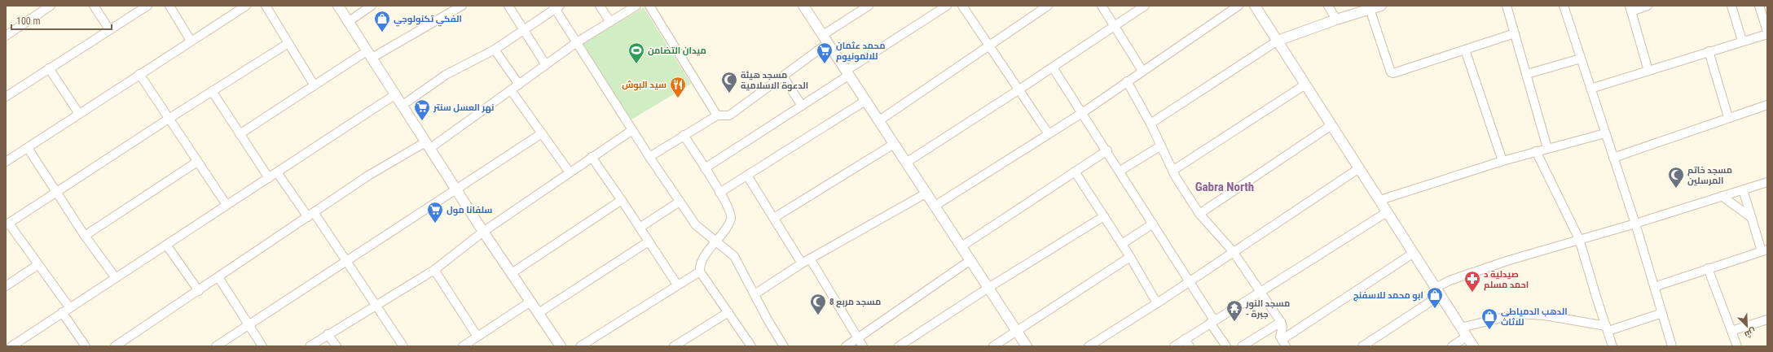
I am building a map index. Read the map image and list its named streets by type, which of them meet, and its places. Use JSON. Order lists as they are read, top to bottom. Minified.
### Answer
{"districts":["Gabra North"],"places":{"shop":["الفكي تكنولوجي","ابو محمد للاسفنج","الدهب الدمياطي للاثاث"],"sports":["ميدان التضامن"],"supermarket":["محمد عثمان للالمونيوم","نهر العسل سنتر","سلفانا مول"],"mosque":["مسجد هيئة الدعوة الاسلامية","مسجد خاتم المرسلين","مسجد مربع 8"],"restaurant":["سيد البوش"],"pharmacy":["صيدلية د احمد مسلم"],"temple":["مسجد النور - جبرة"]},"scale_bar":"100 m","north":"bottom right"}
